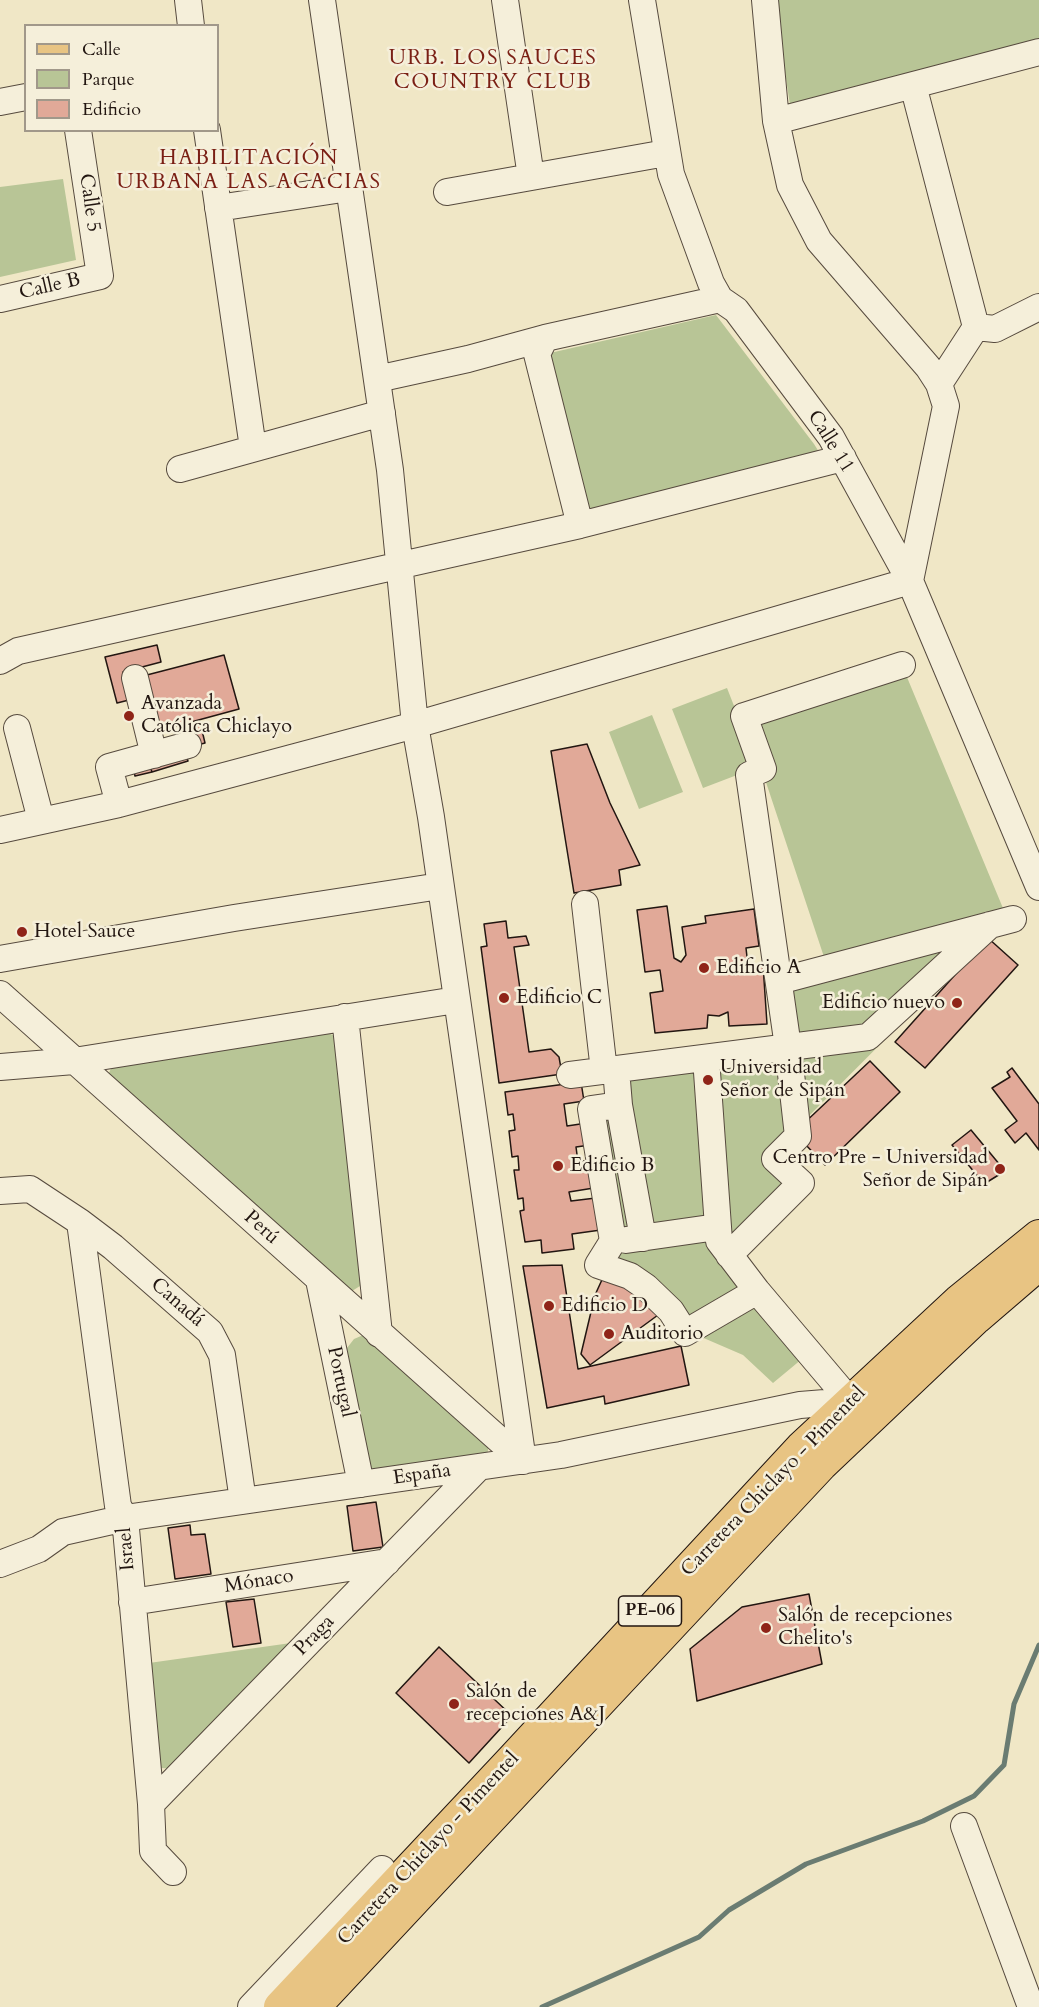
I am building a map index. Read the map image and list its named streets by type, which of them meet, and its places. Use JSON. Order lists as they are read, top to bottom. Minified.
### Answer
{"streets":{"main road":["Carretera Chiclayo - Pimentel","PE-06"],"street":["Calle 5","Calle B","Calle 11","Perú","Canadá","Portugal","España","Israel","Mónaco","Praga"]},"crossings":[["Calle 5","Calle B"],["Perú","Portugal"],["Perú","España"],["Canadá","España"],["Canadá","Israel"],["Portugal","España"],["España","Carretera Chiclayo - Pimentel"],["España","Israel"],["España","Praga"],["Israel","Mónaco"],["Israel","Praga"],["Mónaco","Praga"]],"districts":["URB. LOS SAUCES COUNTRY CLUB","HABILITACIÓN URBANA LAS ACACIAS"],"places":["Avanzada Católica Chiclayo","Hotel Sauce","Edificio A","Edificio C","Edificio nuevo","Universidad Señor de Sipán","Edificio B","Centro Pre - Universidad Señor de Sipán","Edificio D","Auditorio","Salón de recepciones Chelito's","Salón de recepciones A&J"],"legend":["Calle","Parque","Edificio"]}
